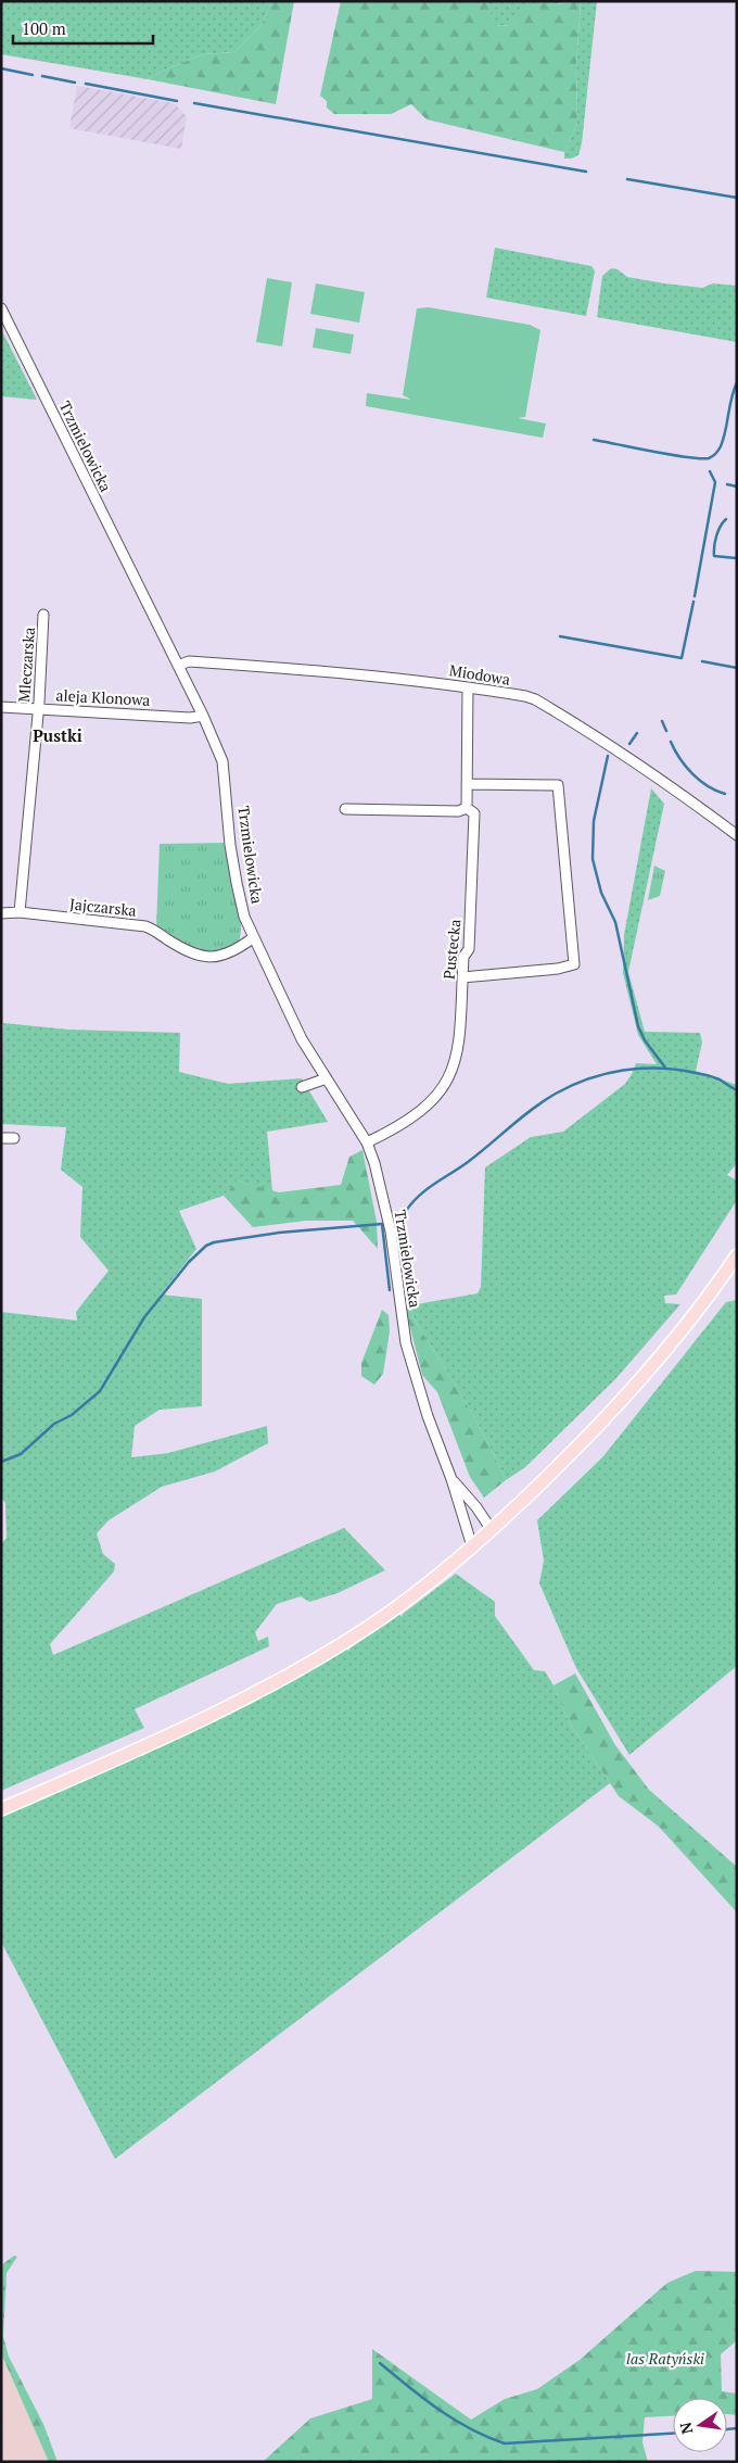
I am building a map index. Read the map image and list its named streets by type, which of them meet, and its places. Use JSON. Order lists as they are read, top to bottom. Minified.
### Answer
{"streets":{"street":["Trzmielowicka","Mleczarska","Miodowa","aleja Klonowa","Jajczarska","Pustecka"]},"crossings":[["Trzmielowicka","Miodowa"],["Trzmielowicka","aleja Klonowa"],["Trzmielowicka","Jajczarska"],["Trzmielowicka","Pustecka"],["Mleczarska","aleja Klonowa"],["Mleczarska","Jajczarska"],["Miodowa","Pustecka"]],"districts":["Pustki"],"parks":["las Ratyński"],"scale_bar":"100 m","north":"left"}
